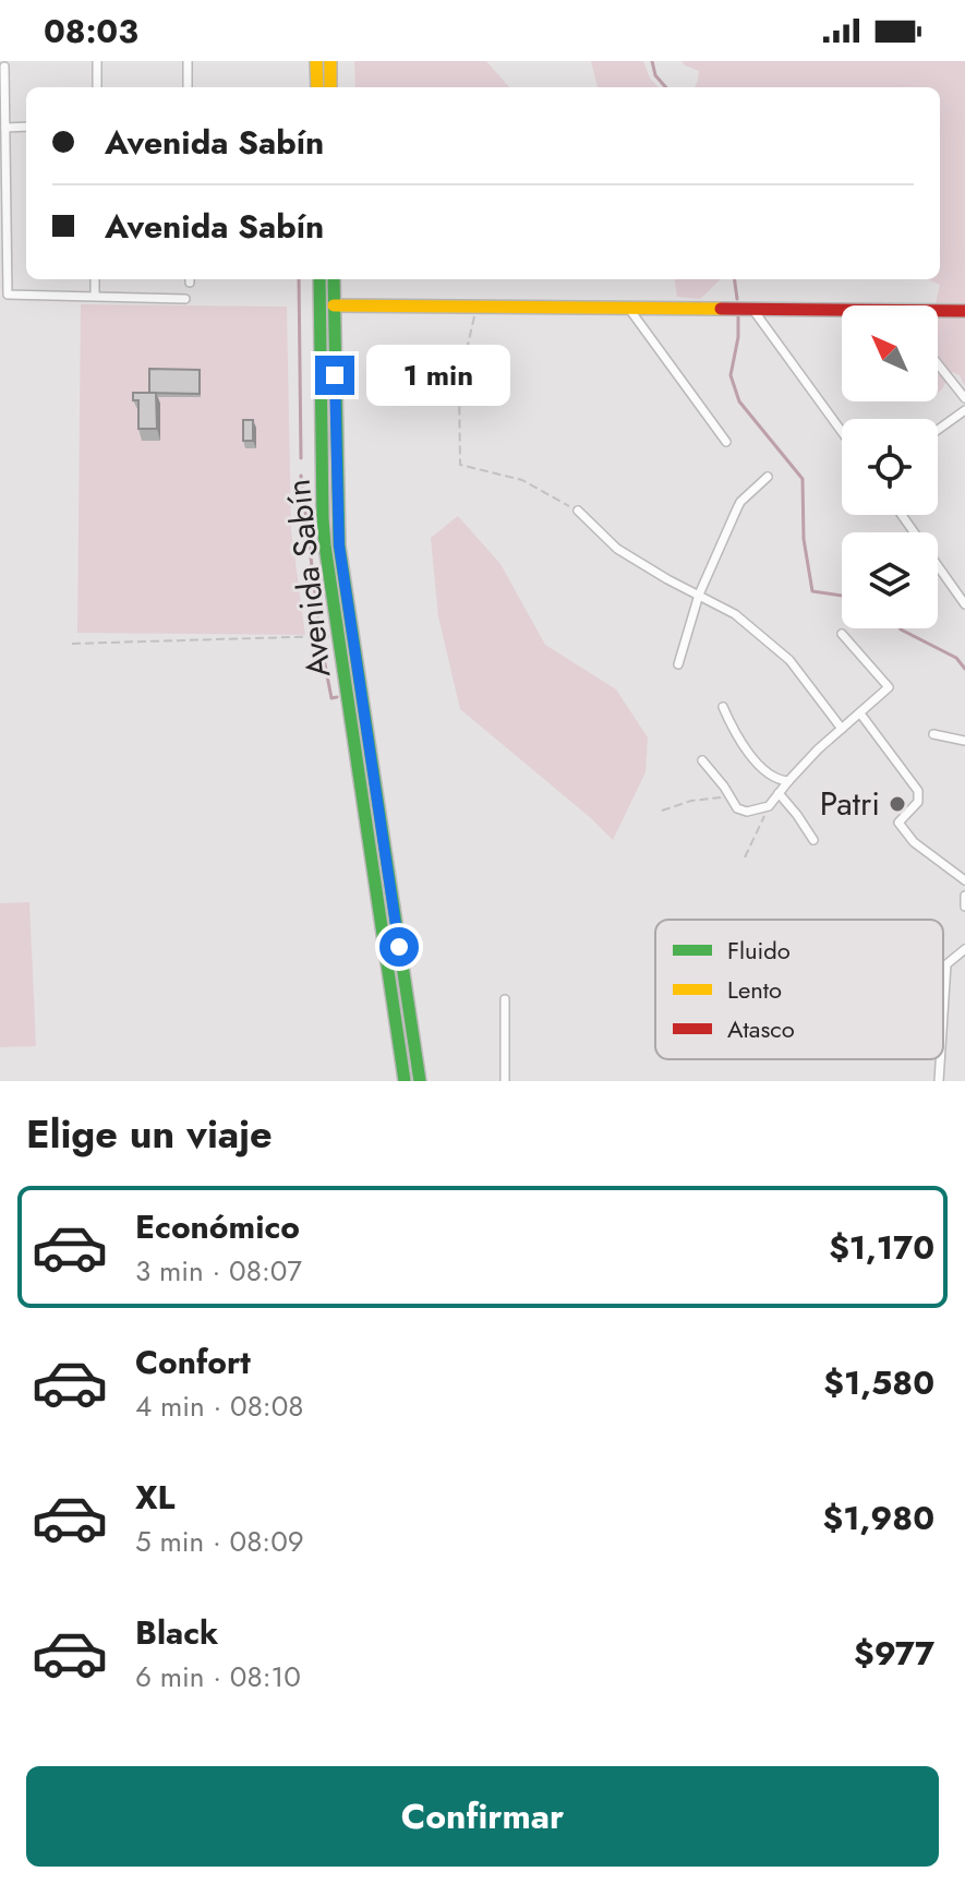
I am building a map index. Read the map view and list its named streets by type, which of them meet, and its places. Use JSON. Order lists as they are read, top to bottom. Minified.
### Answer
{"streets":{"main road":["Avenida Sabín"]},"places":["Patri"],"legend":["Fluido","Lento","Atasco"],"north":"top left","page":{"status":"08:03","banner":["Avenida Sabín","Avenida Sabín"],"bubble":"1 min","heading":"Elige un viaje","list":[{"name":"Económico","note":"3 min · 08:07","value":"$1,170"},{"name":"Confort","note":"4 min · 08:08","value":"$1,580"},{"name":"XL","note":"5 min · 08:09","value":"$1,980"},{"name":"Black","note":"6 min · 08:10","value":"$977"}],"buttons":"Confirmar"}}
